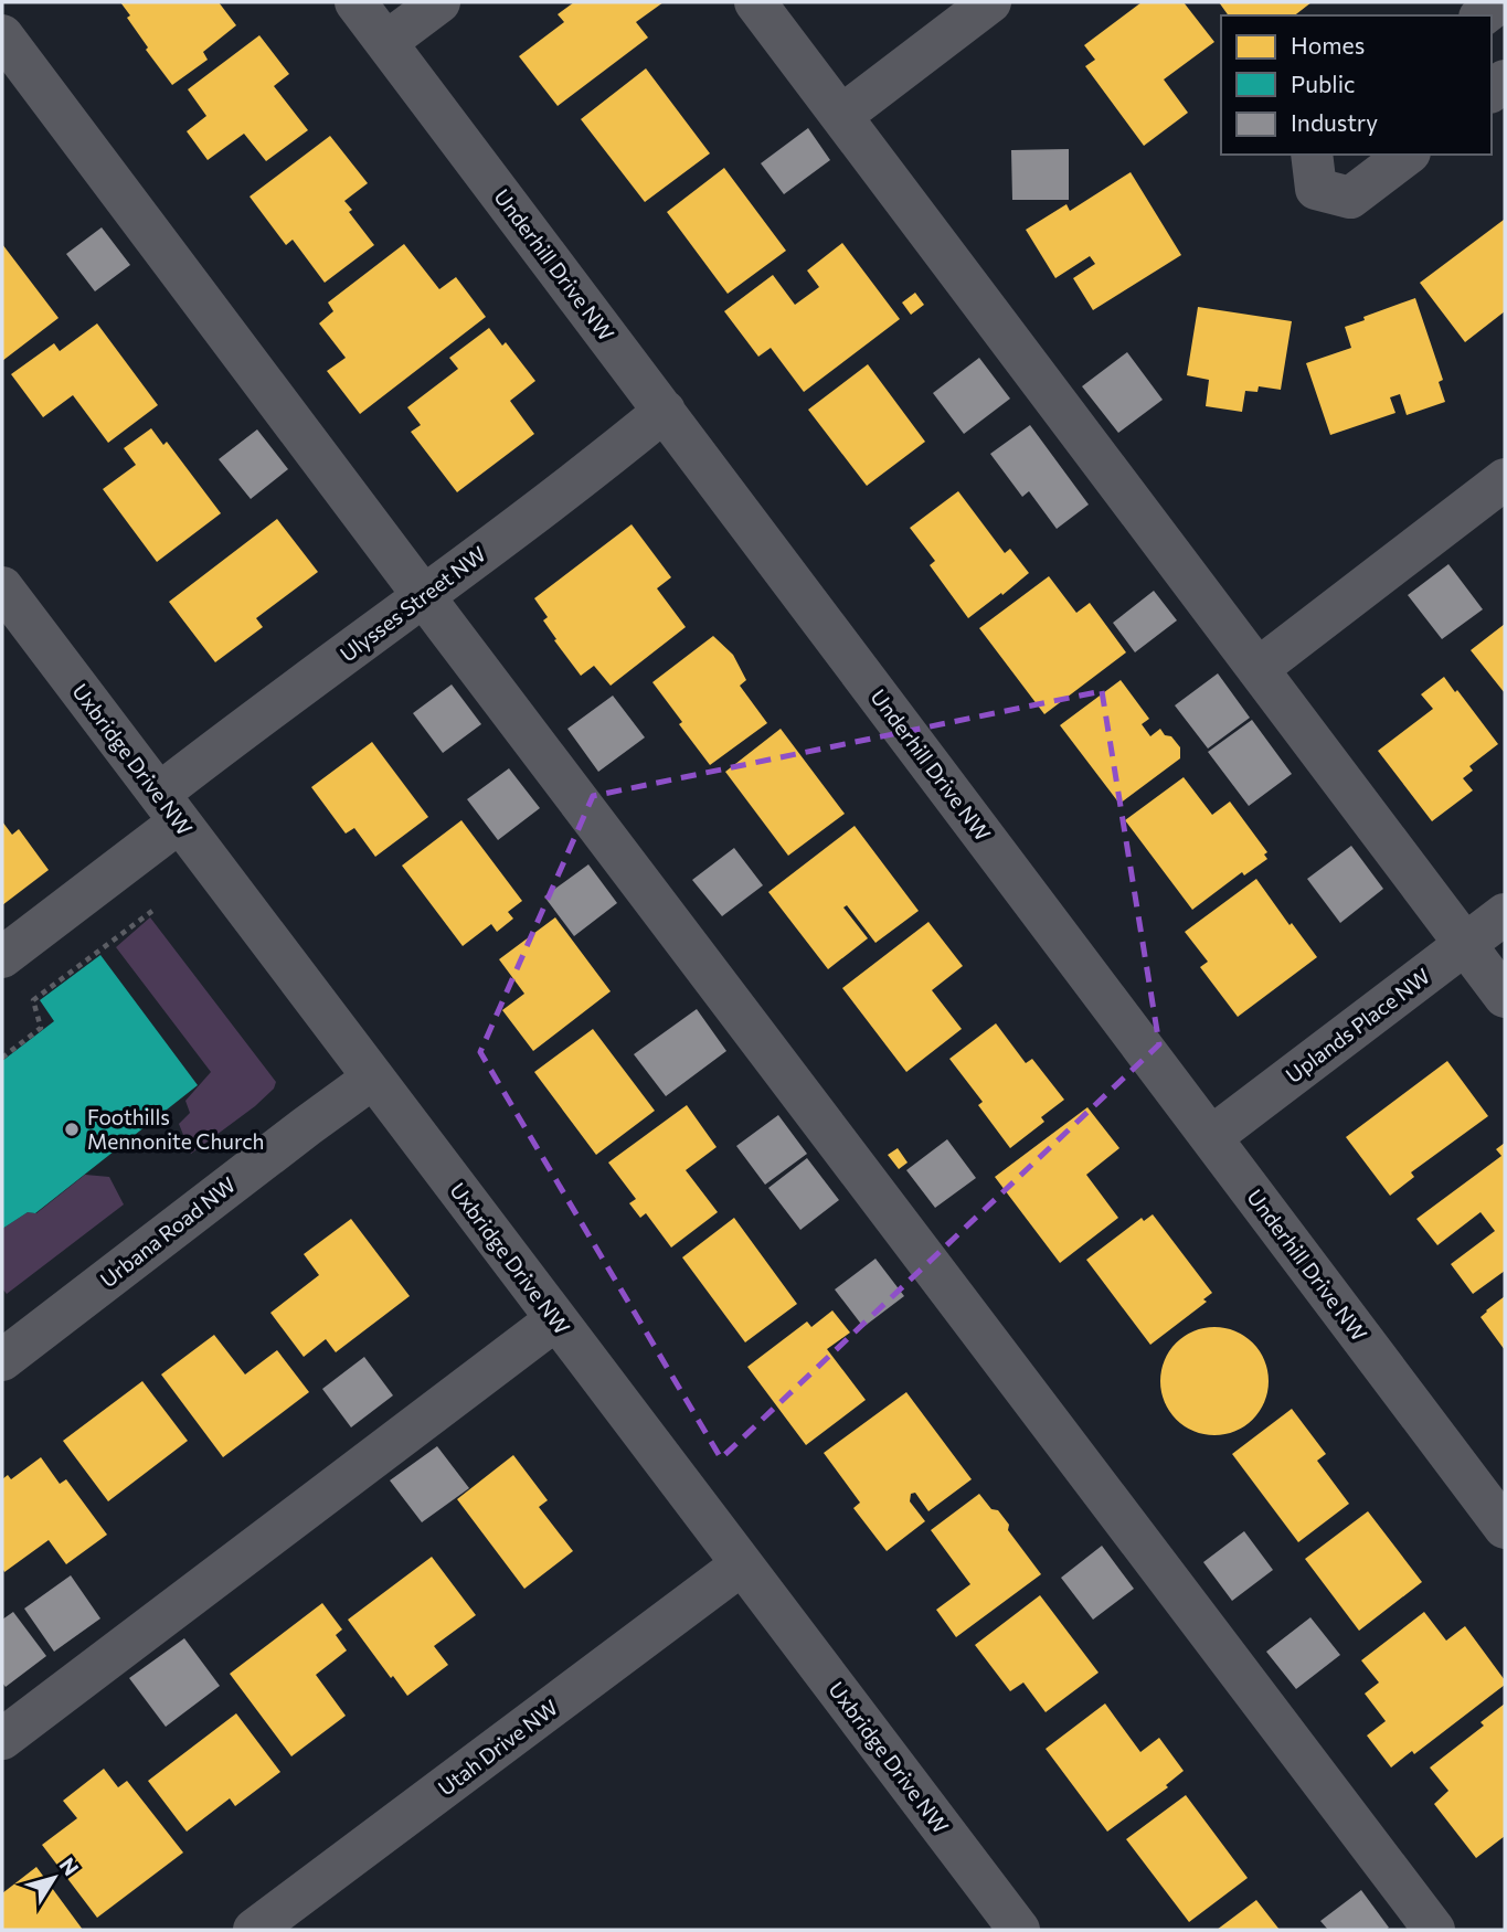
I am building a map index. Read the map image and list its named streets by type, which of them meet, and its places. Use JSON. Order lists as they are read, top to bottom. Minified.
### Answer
{"streets":{"street":["Underhill Drive NW","Ulysses Street NW","Uxbridge Drive NW","Uplands Place NW","Urbana Road NW","Utah Drive NW"]},"crossings":[["Underhill Drive NW","Ulysses Street NW"],["Underhill Drive NW","Uplands Place NW"],["Ulysses Street NW","Uxbridge Drive NW"],["Uxbridge Drive NW","Urbana Road NW"],["Uxbridge Drive NW","Utah Drive NW"]],"places":["Foothills Mennonite Church"],"legend":["Homes","Public","Industry"],"north":"top right"}
